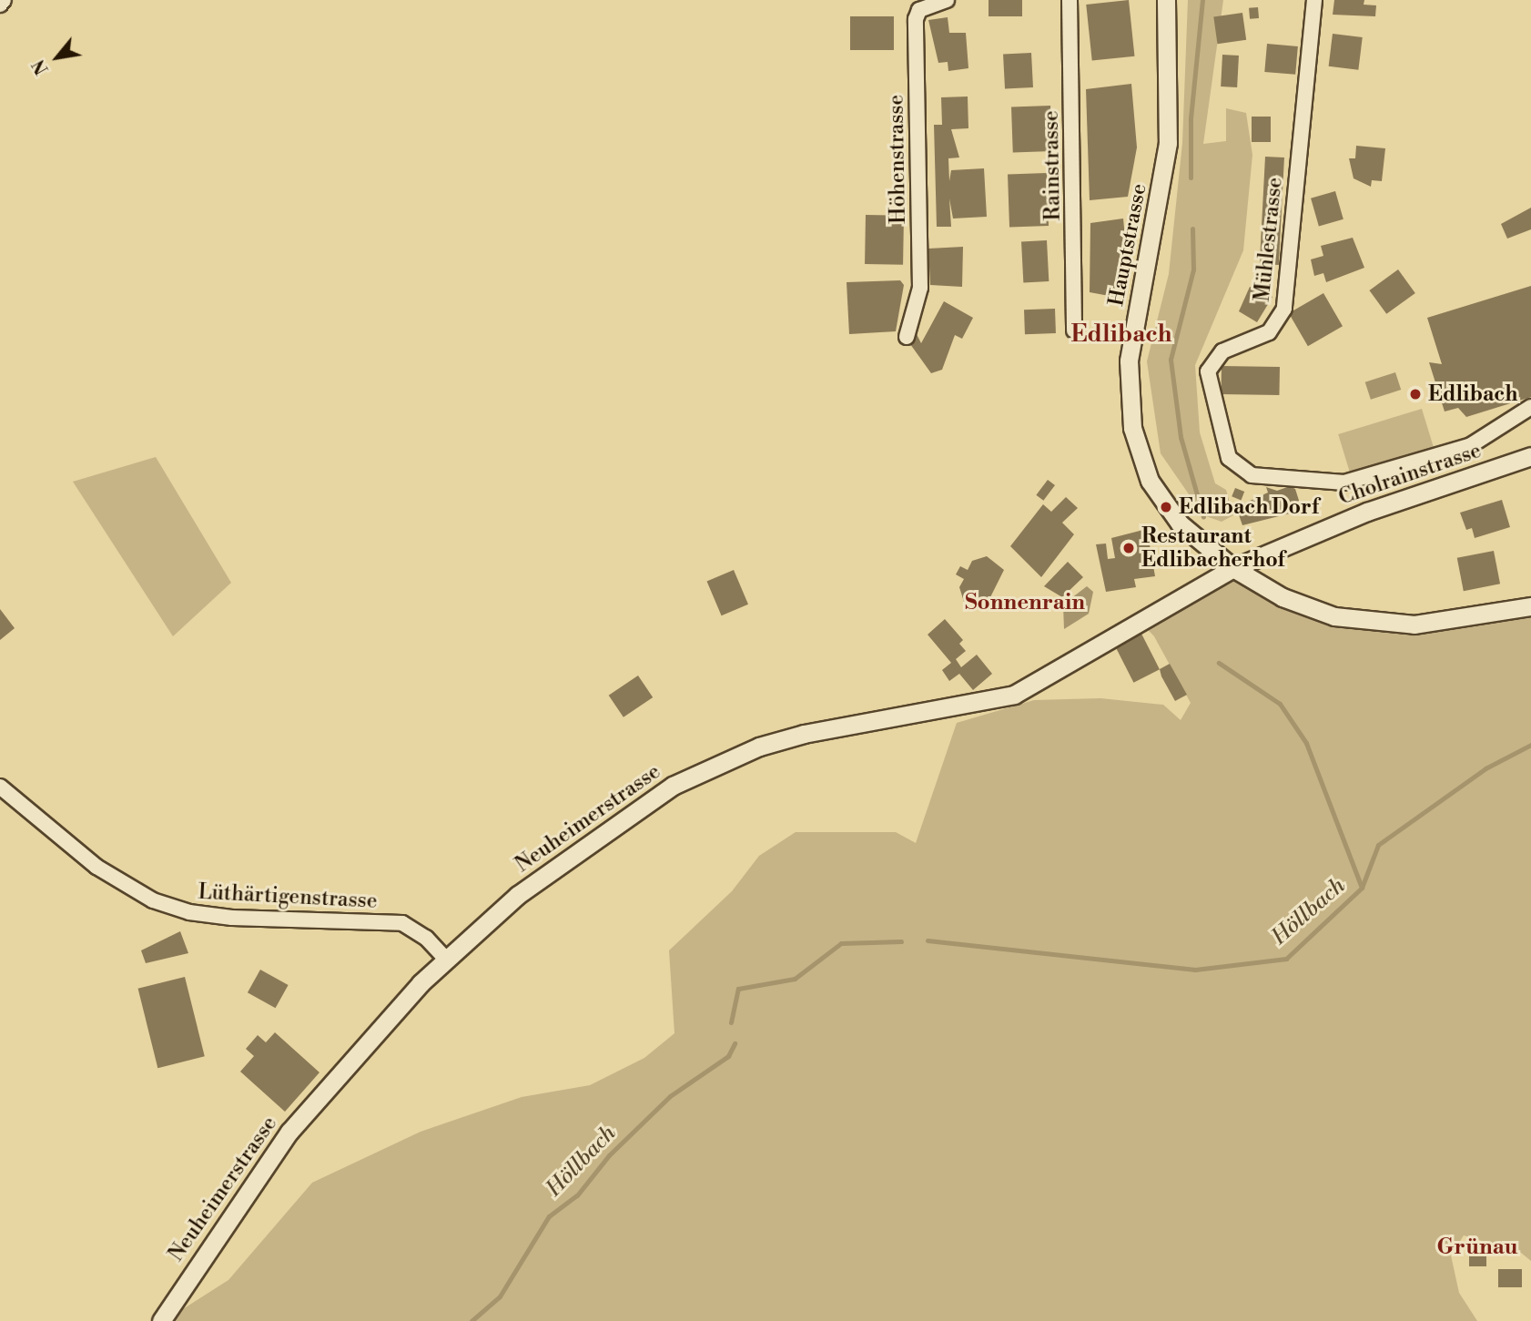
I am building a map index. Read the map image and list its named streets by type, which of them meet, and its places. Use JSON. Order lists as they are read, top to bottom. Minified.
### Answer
{"streets":{"street":["Höhenstrasse","Rainstrasse","Mühlestrasse","Hauptstrasse","Cholrainstrasse","Neuheimerstrasse","Lüthärtigenstrasse"]},"crossings":[["Hauptstrasse","Cholrainstrasse"],["Hauptstrasse","Neuheimerstrasse"],["Cholrainstrasse","Neuheimerstrasse"],["Neuheimerstrasse","Lüthärtigenstrasse"]],"districts":["Edlibach","Sonnenrain","Grünau"],"water":["Höllbach"],"places":["Edlibach","Edlibach Dorf","Restaurant Edlibacherhof"],"north":"bottom left"}
